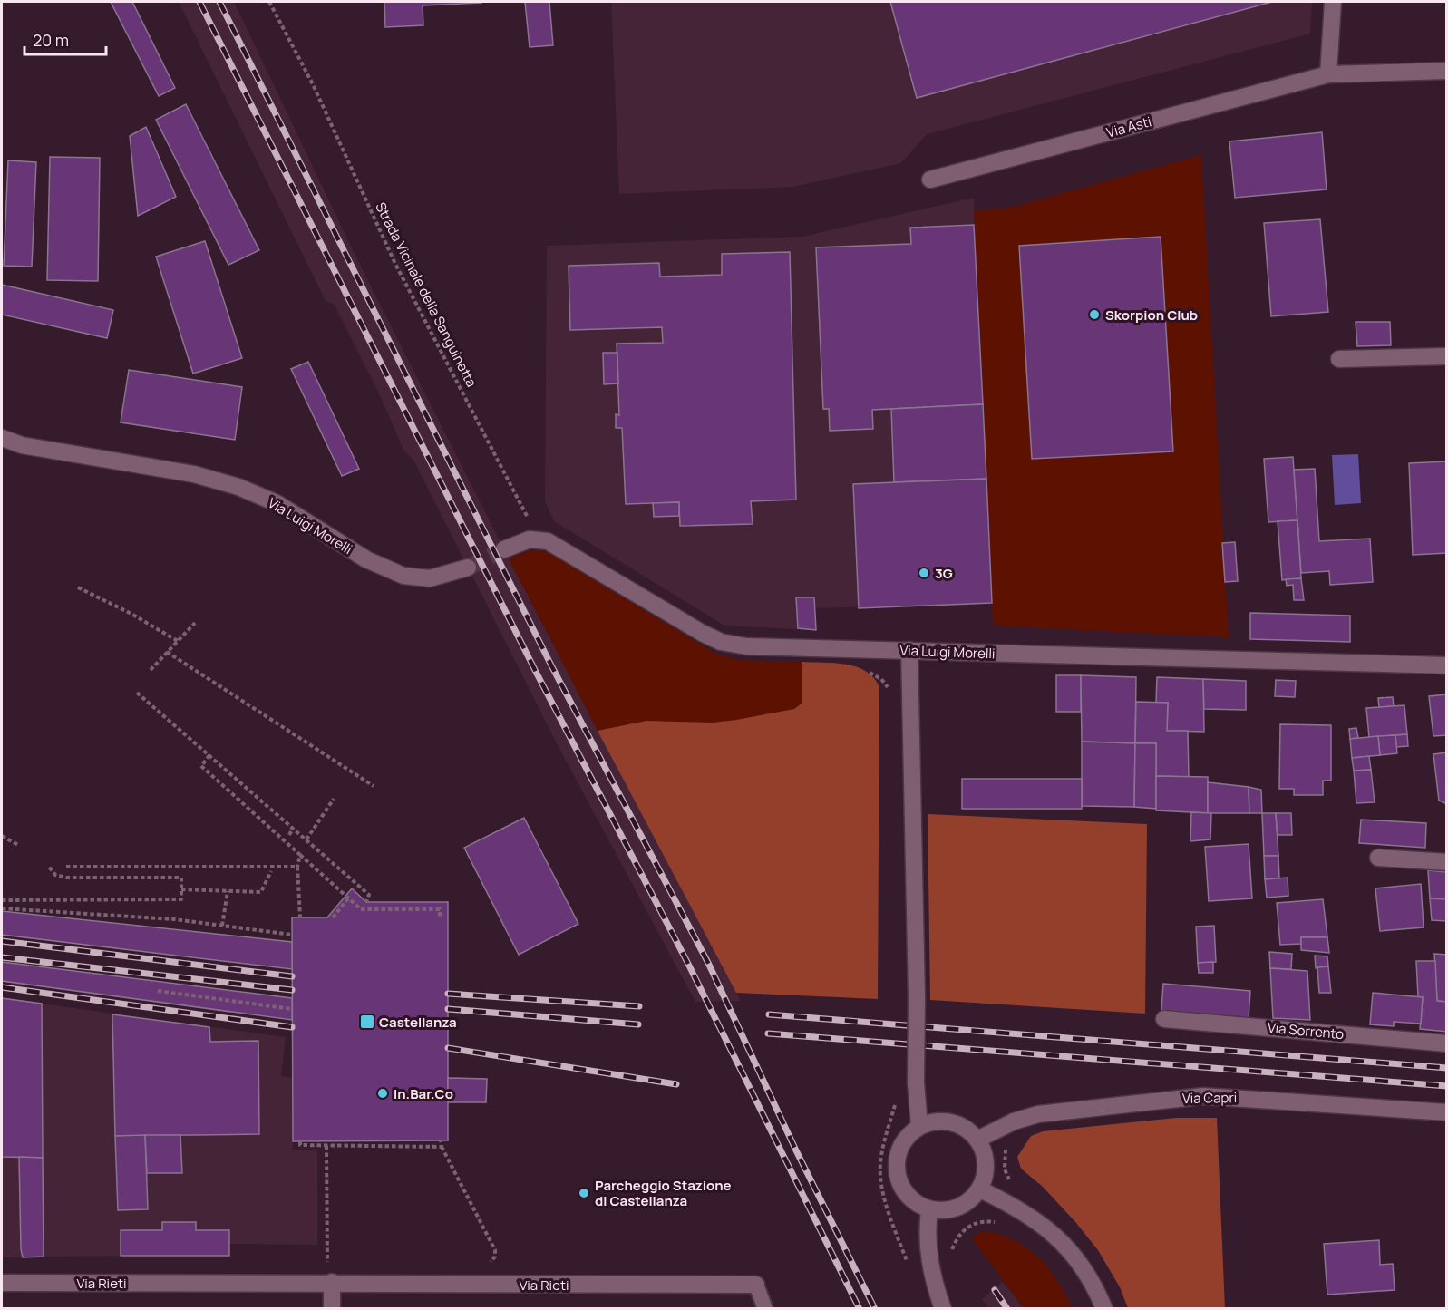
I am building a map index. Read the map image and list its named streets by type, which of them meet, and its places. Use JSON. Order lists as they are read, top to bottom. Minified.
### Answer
{"streets":{"street":["Via Asti","Via Luigi Morelli","Via Sorrento","Via Capri","Via Rieti"],"path":["Strada Vicinale della Sanguinetta"]},"crossings":[["Strada Vicinale della Sanguinetta","Via Luigi Morelli"]],"places":{"other":["Skorpion Club","3G","In.Bar.Co","Parcheggio Stazione di Castellanza"],"transit":["Castellanza"]},"scale_bar":"20 m"}
